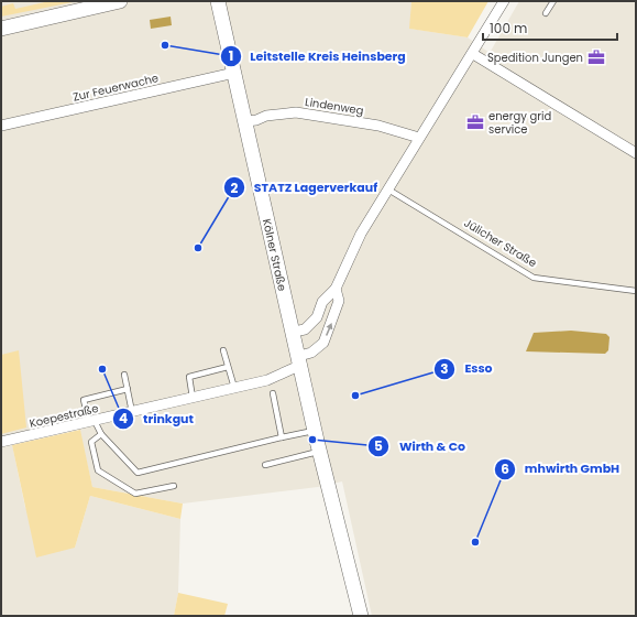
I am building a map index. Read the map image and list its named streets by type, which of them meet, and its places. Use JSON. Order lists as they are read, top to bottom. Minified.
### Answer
{"streets":{"main road":["Kölner Straße"],"street":["Zur Feuerwache","Lindenweg","Koepestraße"],"lane":["Jülicher Straße"]},"crossings":[["Zur Feuerwache","Kölner Straße"],["Lindenweg","Kölner Straße"],["Kölner Straße","Koepestraße"]],"places":{"other":["Leitstelle Kreis Heinsberg","STATZ Lagerverkauf","trinkgut","Esso","Wirth & Co","mhwirth GmbH"],"office":["Spedition Jungen","energy grid service"]},"scale_bar":"100 m"}
